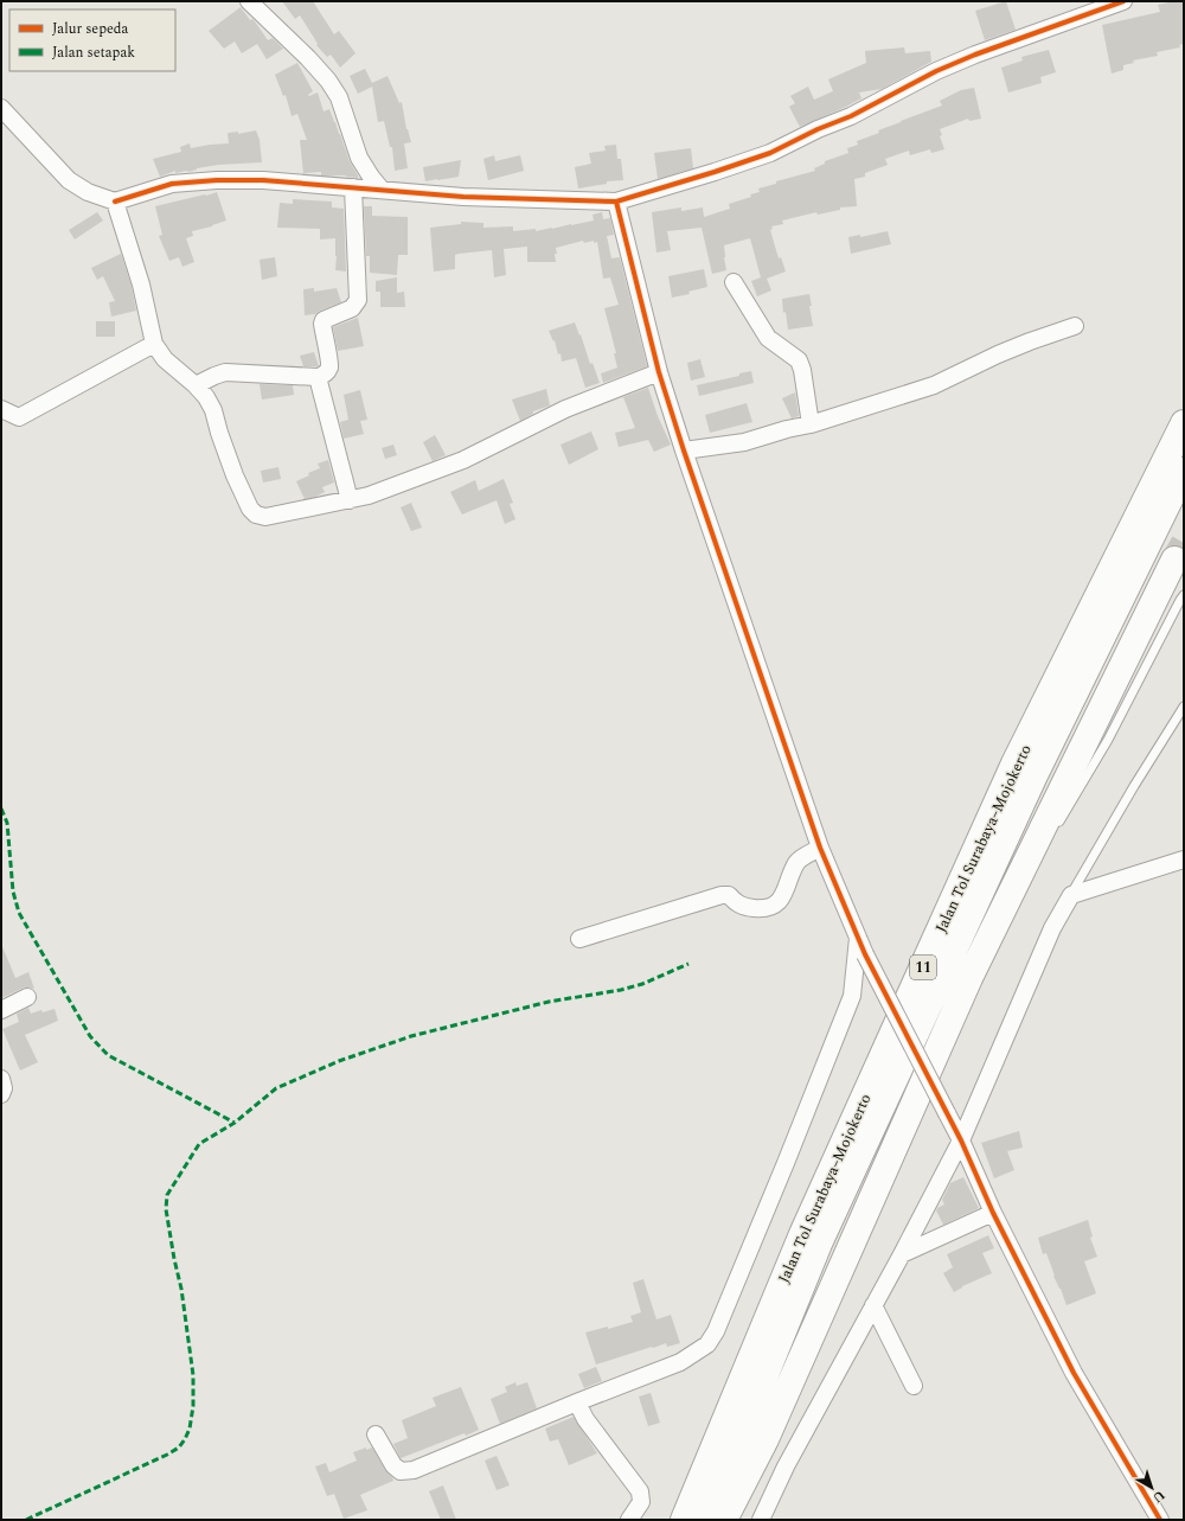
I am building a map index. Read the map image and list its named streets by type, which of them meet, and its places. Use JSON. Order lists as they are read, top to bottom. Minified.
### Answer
{"streets":{"highway":["Jalan Tol Surabaya–Mojokerto","11"]},"legend":["Jalur sepeda","Jalan setapak"],"north":"bottom right"}
